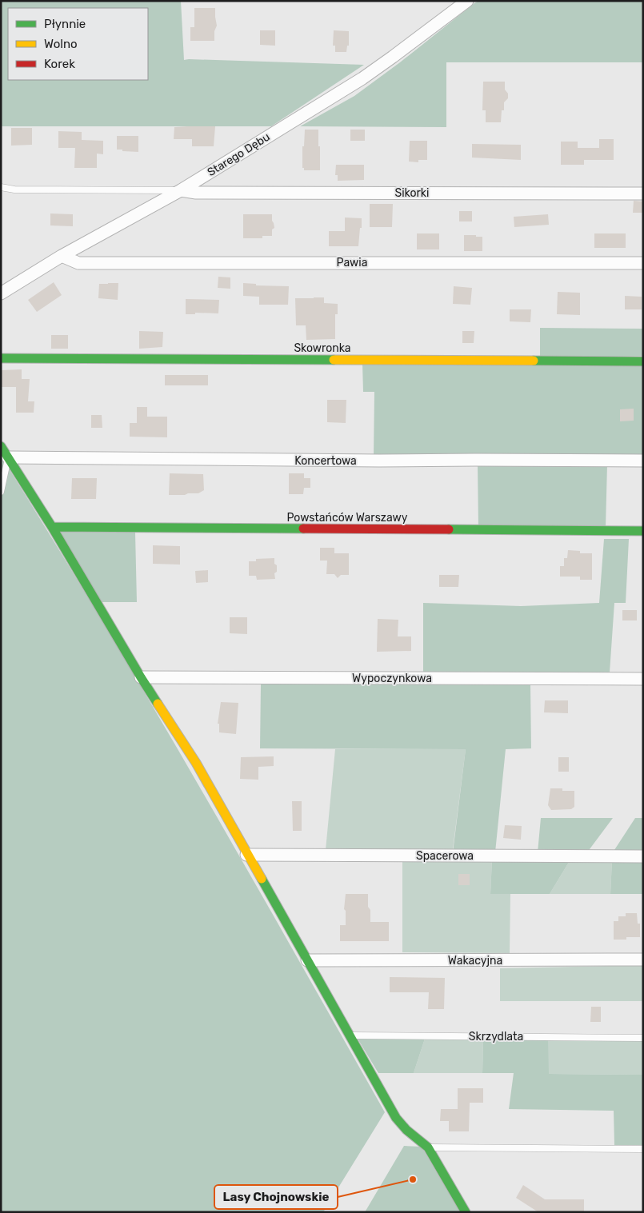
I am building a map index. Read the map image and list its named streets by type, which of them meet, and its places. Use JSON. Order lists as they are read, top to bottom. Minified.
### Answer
{"streets":{"street":["Starego Dębu","Sikorki","Pawia","Skowronka","Koncertowa","Powstańców Warszawy","Wypoczynkowa","Spacerowa","Wakacyjna"],"lane":["Skrzydlata"]},"crossings":[["Starego Dębu","Sikorki"],["Starego Dębu","Pawia"]],"places":["Lasy Chojnowskie"],"legend":["Płynnie","Wolno","Korek"]}
